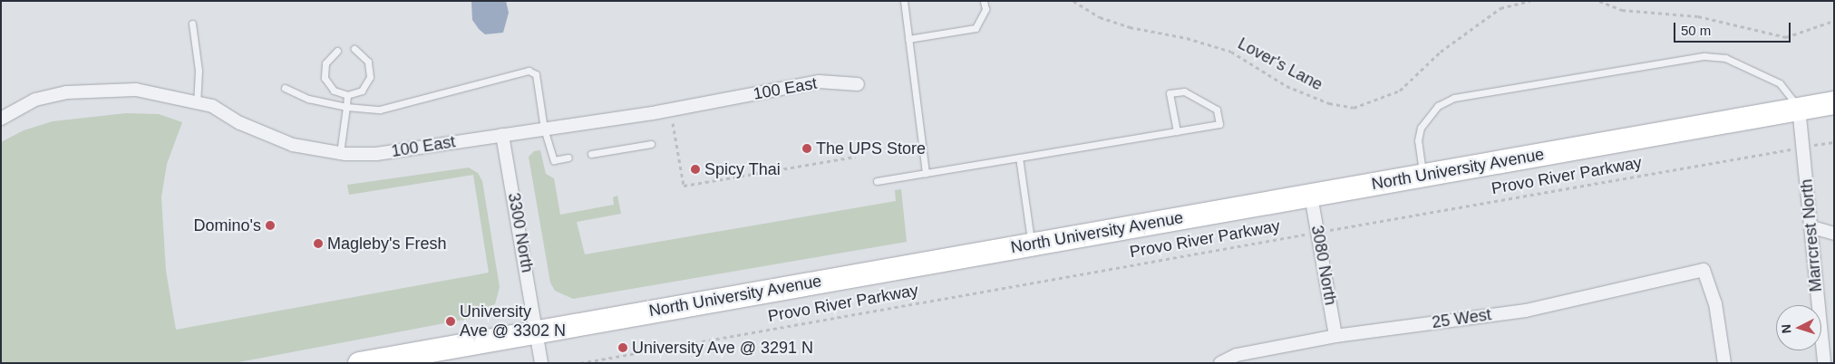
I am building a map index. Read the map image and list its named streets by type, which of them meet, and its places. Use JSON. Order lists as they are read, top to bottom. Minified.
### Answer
{"streets":{"highway":["North University Avenue"],"street":["100 East","3300 North","Marrcrest North","3080 North","25 West"],"path":["Lover's Lane","Provo River Parkway"]},"crossings":[["100 East","3300 North"],["North University Avenue","3300 North"],["North University Avenue","Marrcrest North"],["North University Avenue","3080 North"],["Provo River Parkway","Marrcrest North"],["Provo River Parkway","3080 North"],["3080 North","25 West"]],"places":["The UPS Store","Spicy Thai","Domino's","Magleby's Fresh","University Ave @ 3302 N","University Ave @ 3291 N"],"scale_bar":"50 m","north":"left"}
